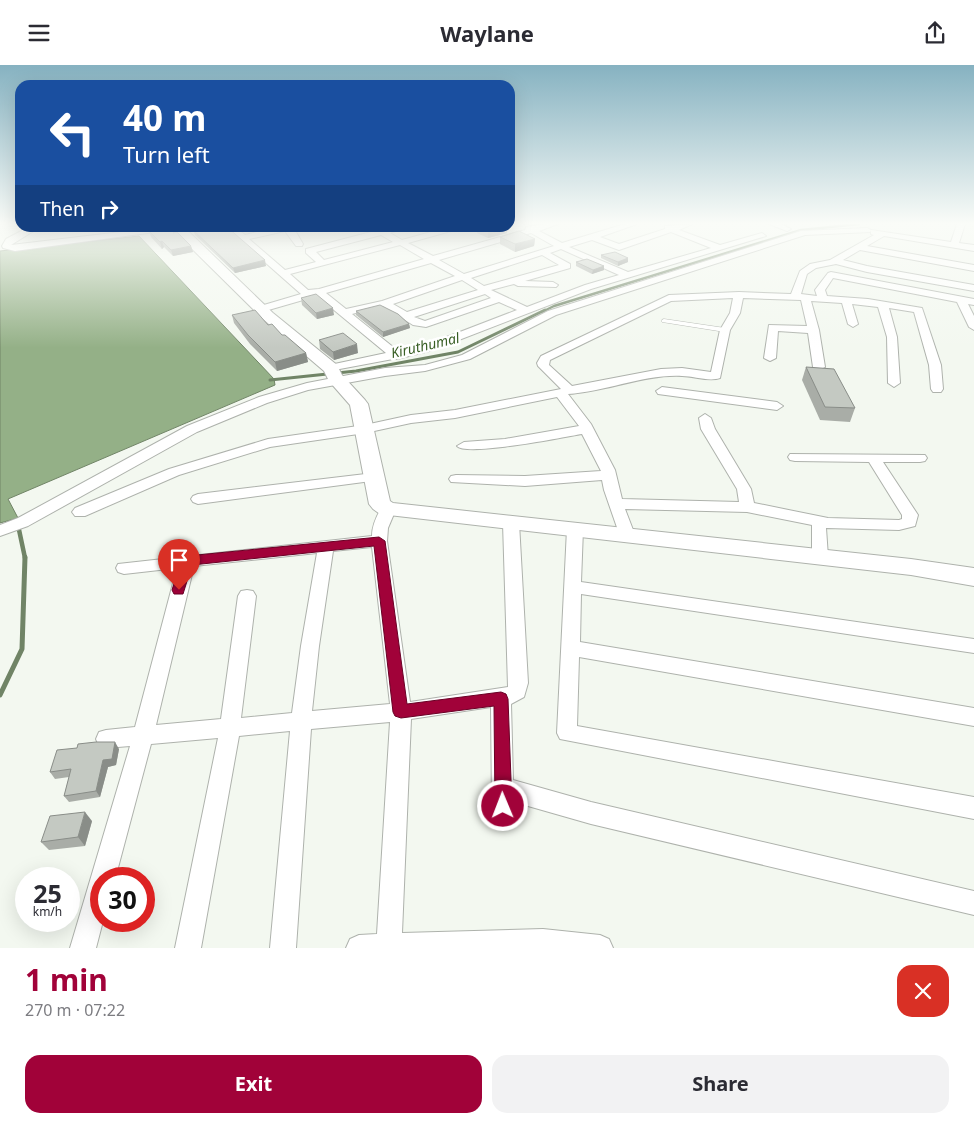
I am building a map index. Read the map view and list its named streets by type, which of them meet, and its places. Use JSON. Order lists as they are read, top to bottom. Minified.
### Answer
{"water":["Kiruthumal"],"page":{"header":"Waylane","turn":["40 m","Turn left"],"then":"Then","speed":"25 km/h","limit":"30","heading":["1 min","270 m · 07:22"],"buttons":["Exit","Share"]}}
